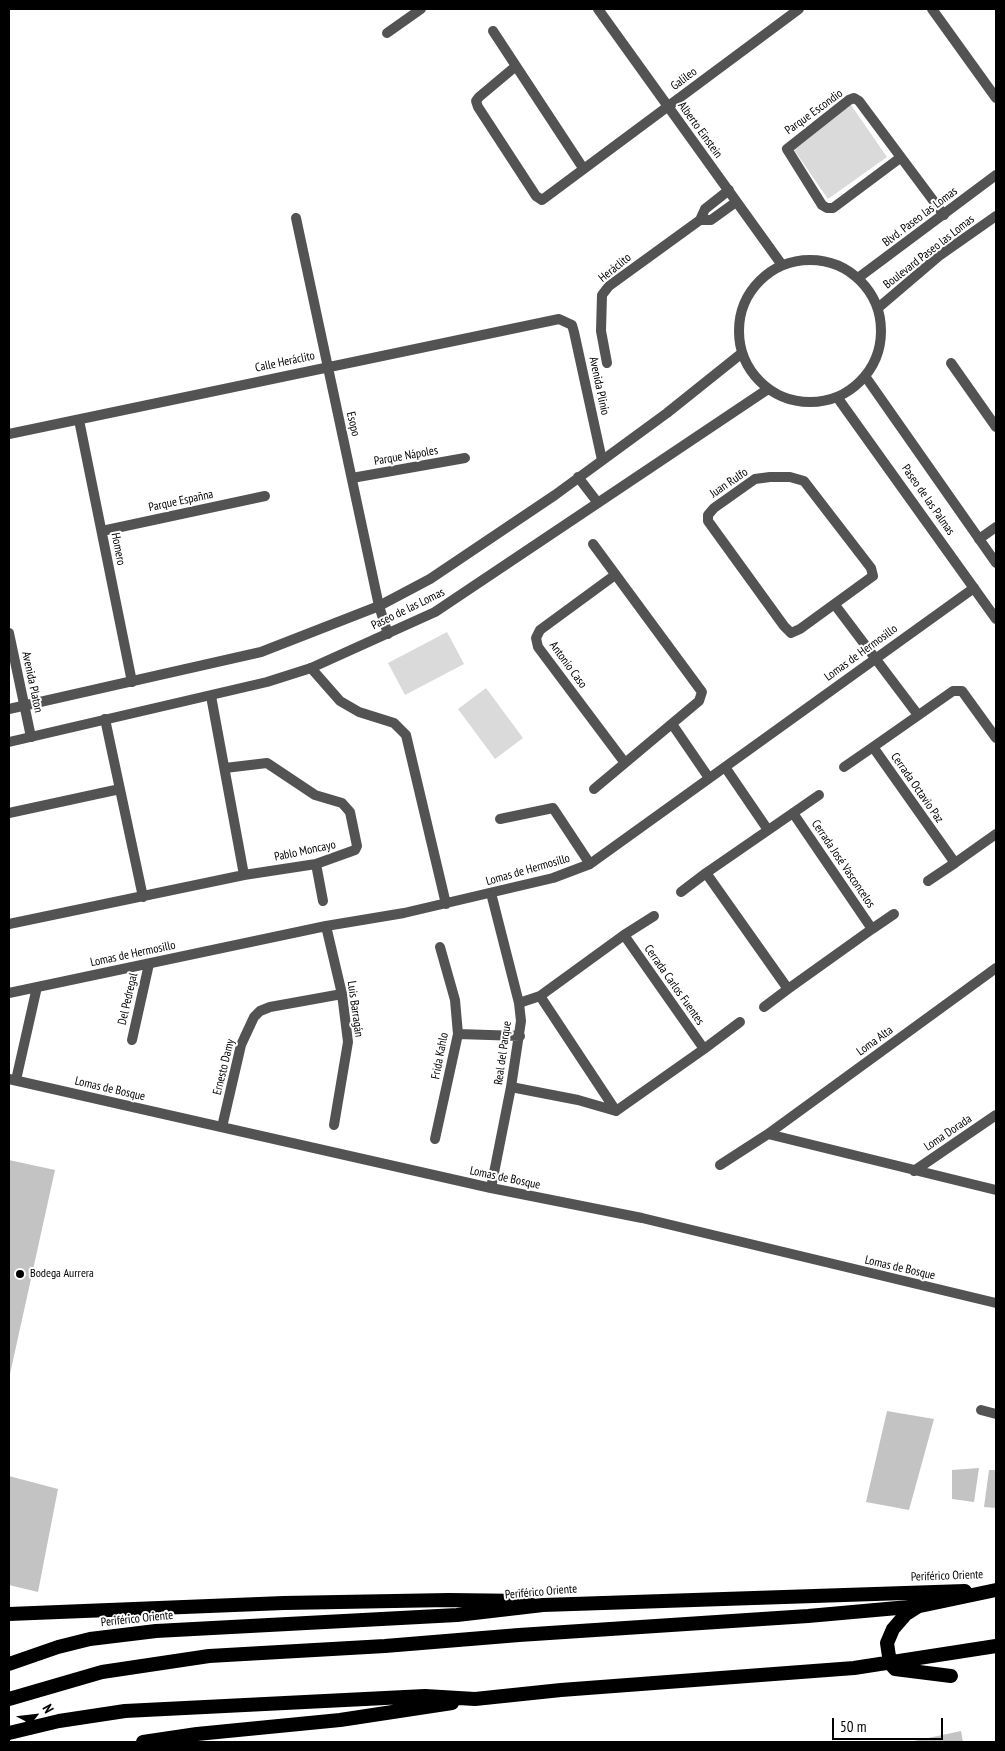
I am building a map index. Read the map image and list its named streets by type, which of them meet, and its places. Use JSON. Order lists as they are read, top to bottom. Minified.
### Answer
{"streets":{"highway":["Periférico Oriente"],"street":["Galileo","Parque Escondio","Alberto Einstein","Blvd. Paseo las Lomas","Boulevard Paseo las Lomas","Heráclito","Calle Heráclito","Avenida Plinio","Esopo","Parque Nápoles","Juan Rulfo","Paseo de las Palmas","Parque Españna","Homero","Paseo de las Lomas","Lomas de Hermosillo","Antonio Caso","Avenida Platon","Cerrada Octavio Paz","Pablo Moncayo","Cerrada José Vasconcelos","Cerrada Carlos Fuentes","Del Pedregal","Luis Barragán","Loma Alta","Real del Parque","Frida Kahlo","Ernesto Damy","Lomas de Bosque","Loma Dorada"]},"crossings":[["Galileo","Alberto Einstein"],["Parque Escondio","Blvd. Paseo las Lomas"],["Alberto Einstein","Blvd. Paseo las Lomas"],["Alberto Einstein","Boulevard Paseo las Lomas"],["Alberto Einstein","Heráclito"],["Alberto Einstein","Paseo de las Palmas"],["Alberto Einstein","Paseo de las Lomas"],["Blvd. Paseo las Lomas","Boulevard Paseo las Lomas"],["Blvd. Paseo las Lomas","Paseo de las Palmas"],["Blvd. Paseo las Lomas","Paseo de las Lomas"],["Boulevard Paseo las Lomas","Paseo de las Palmas"],["Boulevard Paseo las Lomas","Paseo de las Lomas"],["Calle Heráclito","Avenida Plinio"],["Calle Heráclito","Esopo"],["Calle Heráclito","Homero"],["Avenida Plinio","Paseo de las Lomas"],["Esopo","Parque Nápoles"],["Esopo","Paseo de las Lomas"],["Paseo de las Palmas","Paseo de las Lomas"],["Paseo de las Palmas","Lomas de Hermosillo"],["Parque Españna","Homero"],["Homero","Paseo de las Lomas"],["Paseo de las Lomas","Avenida Platon"],["Lomas de Hermosillo","Del Pedregal"],["Lomas de Hermosillo","Luis Barragán"],["Lomas de Hermosillo","Real del Parque"],["Luis Barragán","Ernesto Damy"],["Real del Parque","Lomas de Bosque"],["Ernesto Damy","Lomas de Bosque"]],"places":["Bodega Aurrera"],"scale_bar":"50 m","north":"top right"}
